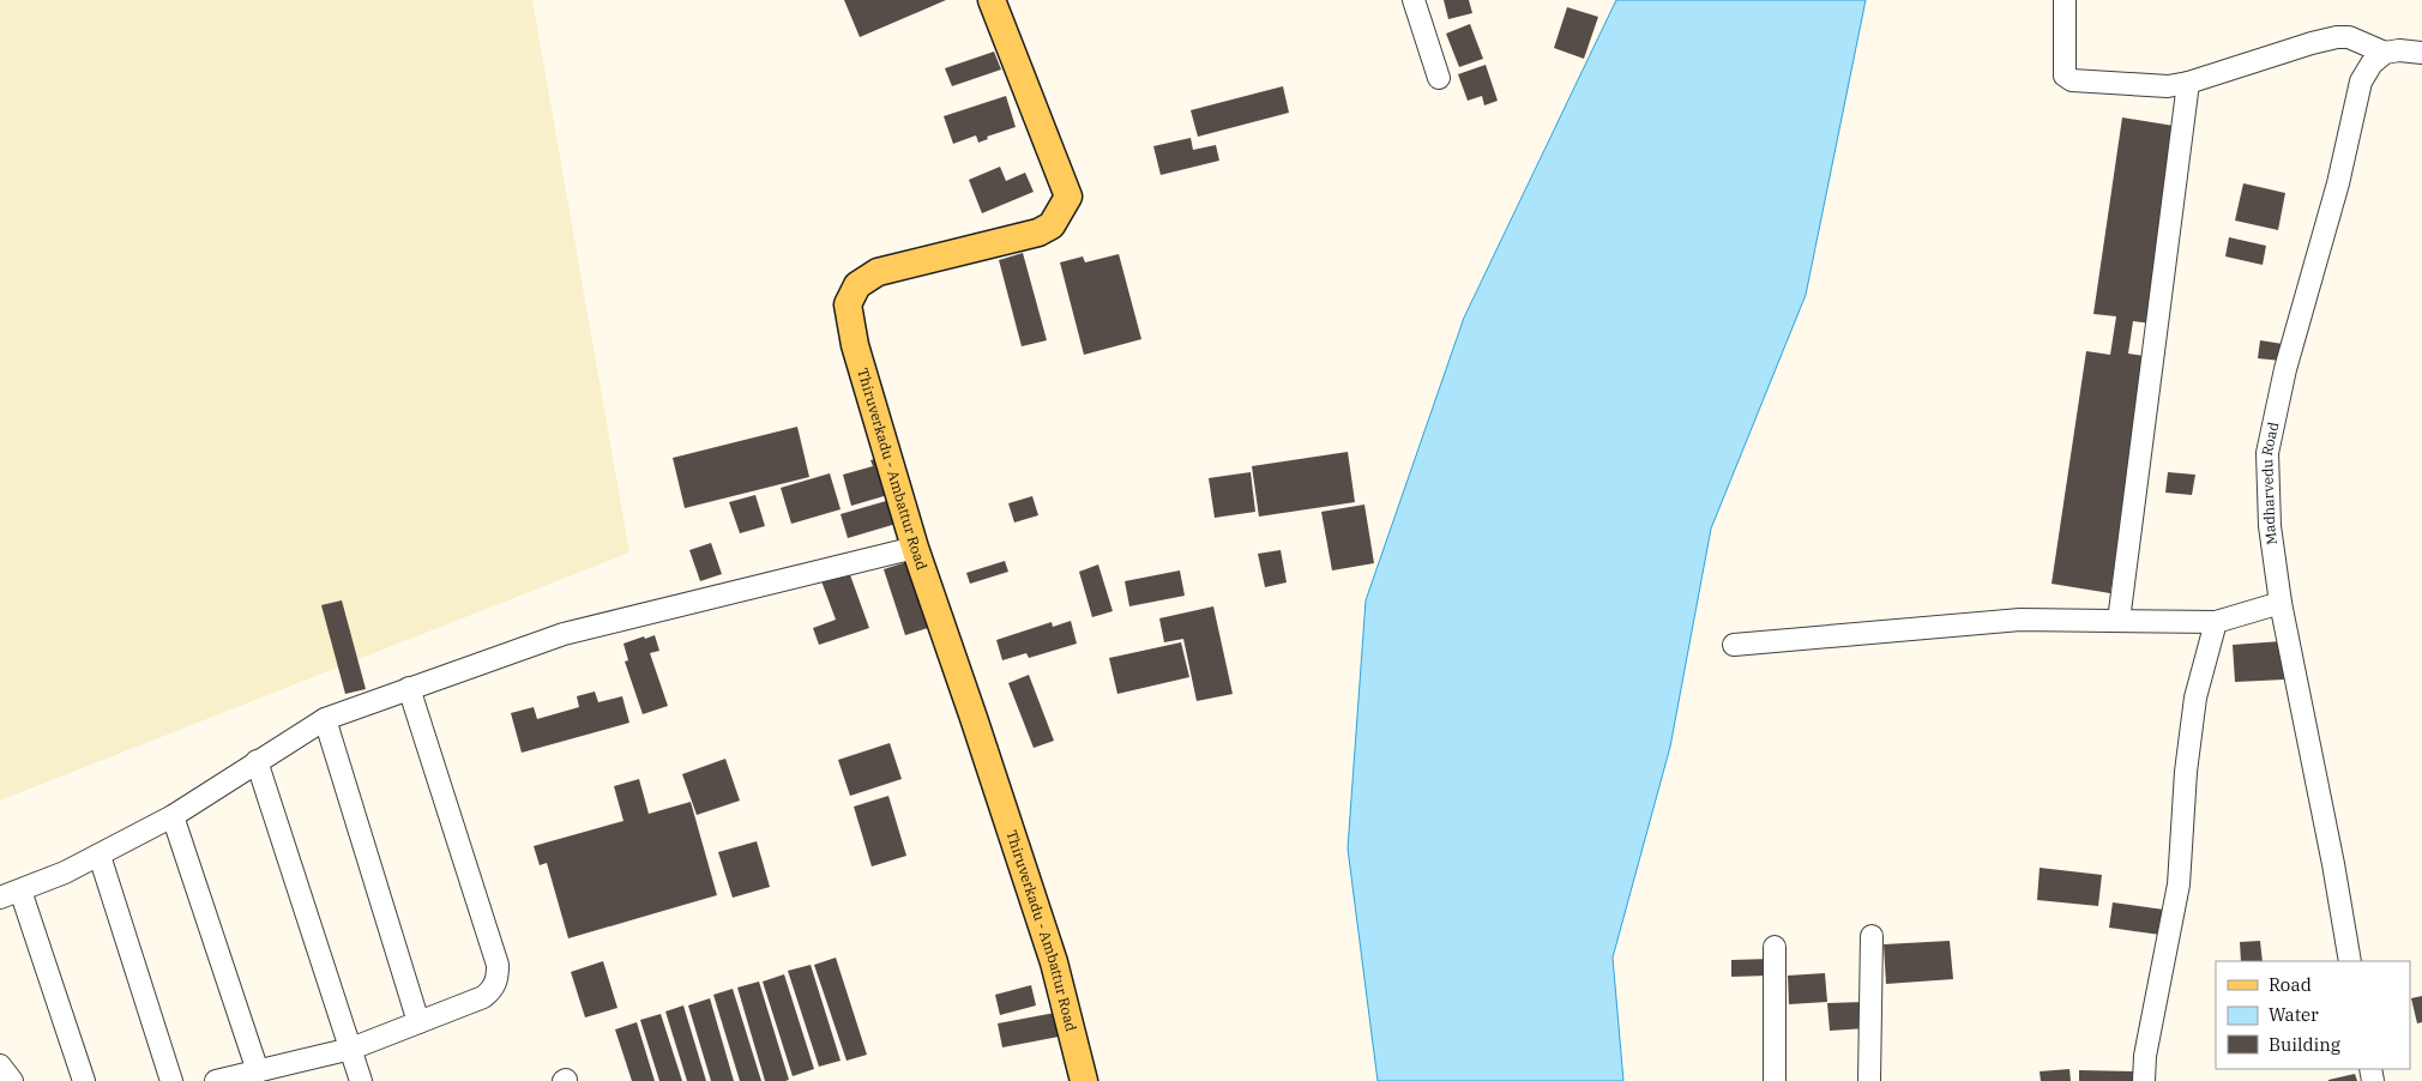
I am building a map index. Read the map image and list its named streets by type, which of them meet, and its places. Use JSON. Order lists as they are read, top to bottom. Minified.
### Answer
{"streets":{"main road":["Thiruverkadu - Ambattur Road"],"street":["Madharvedu Road"]},"legend":["Road","Water","Building"]}
